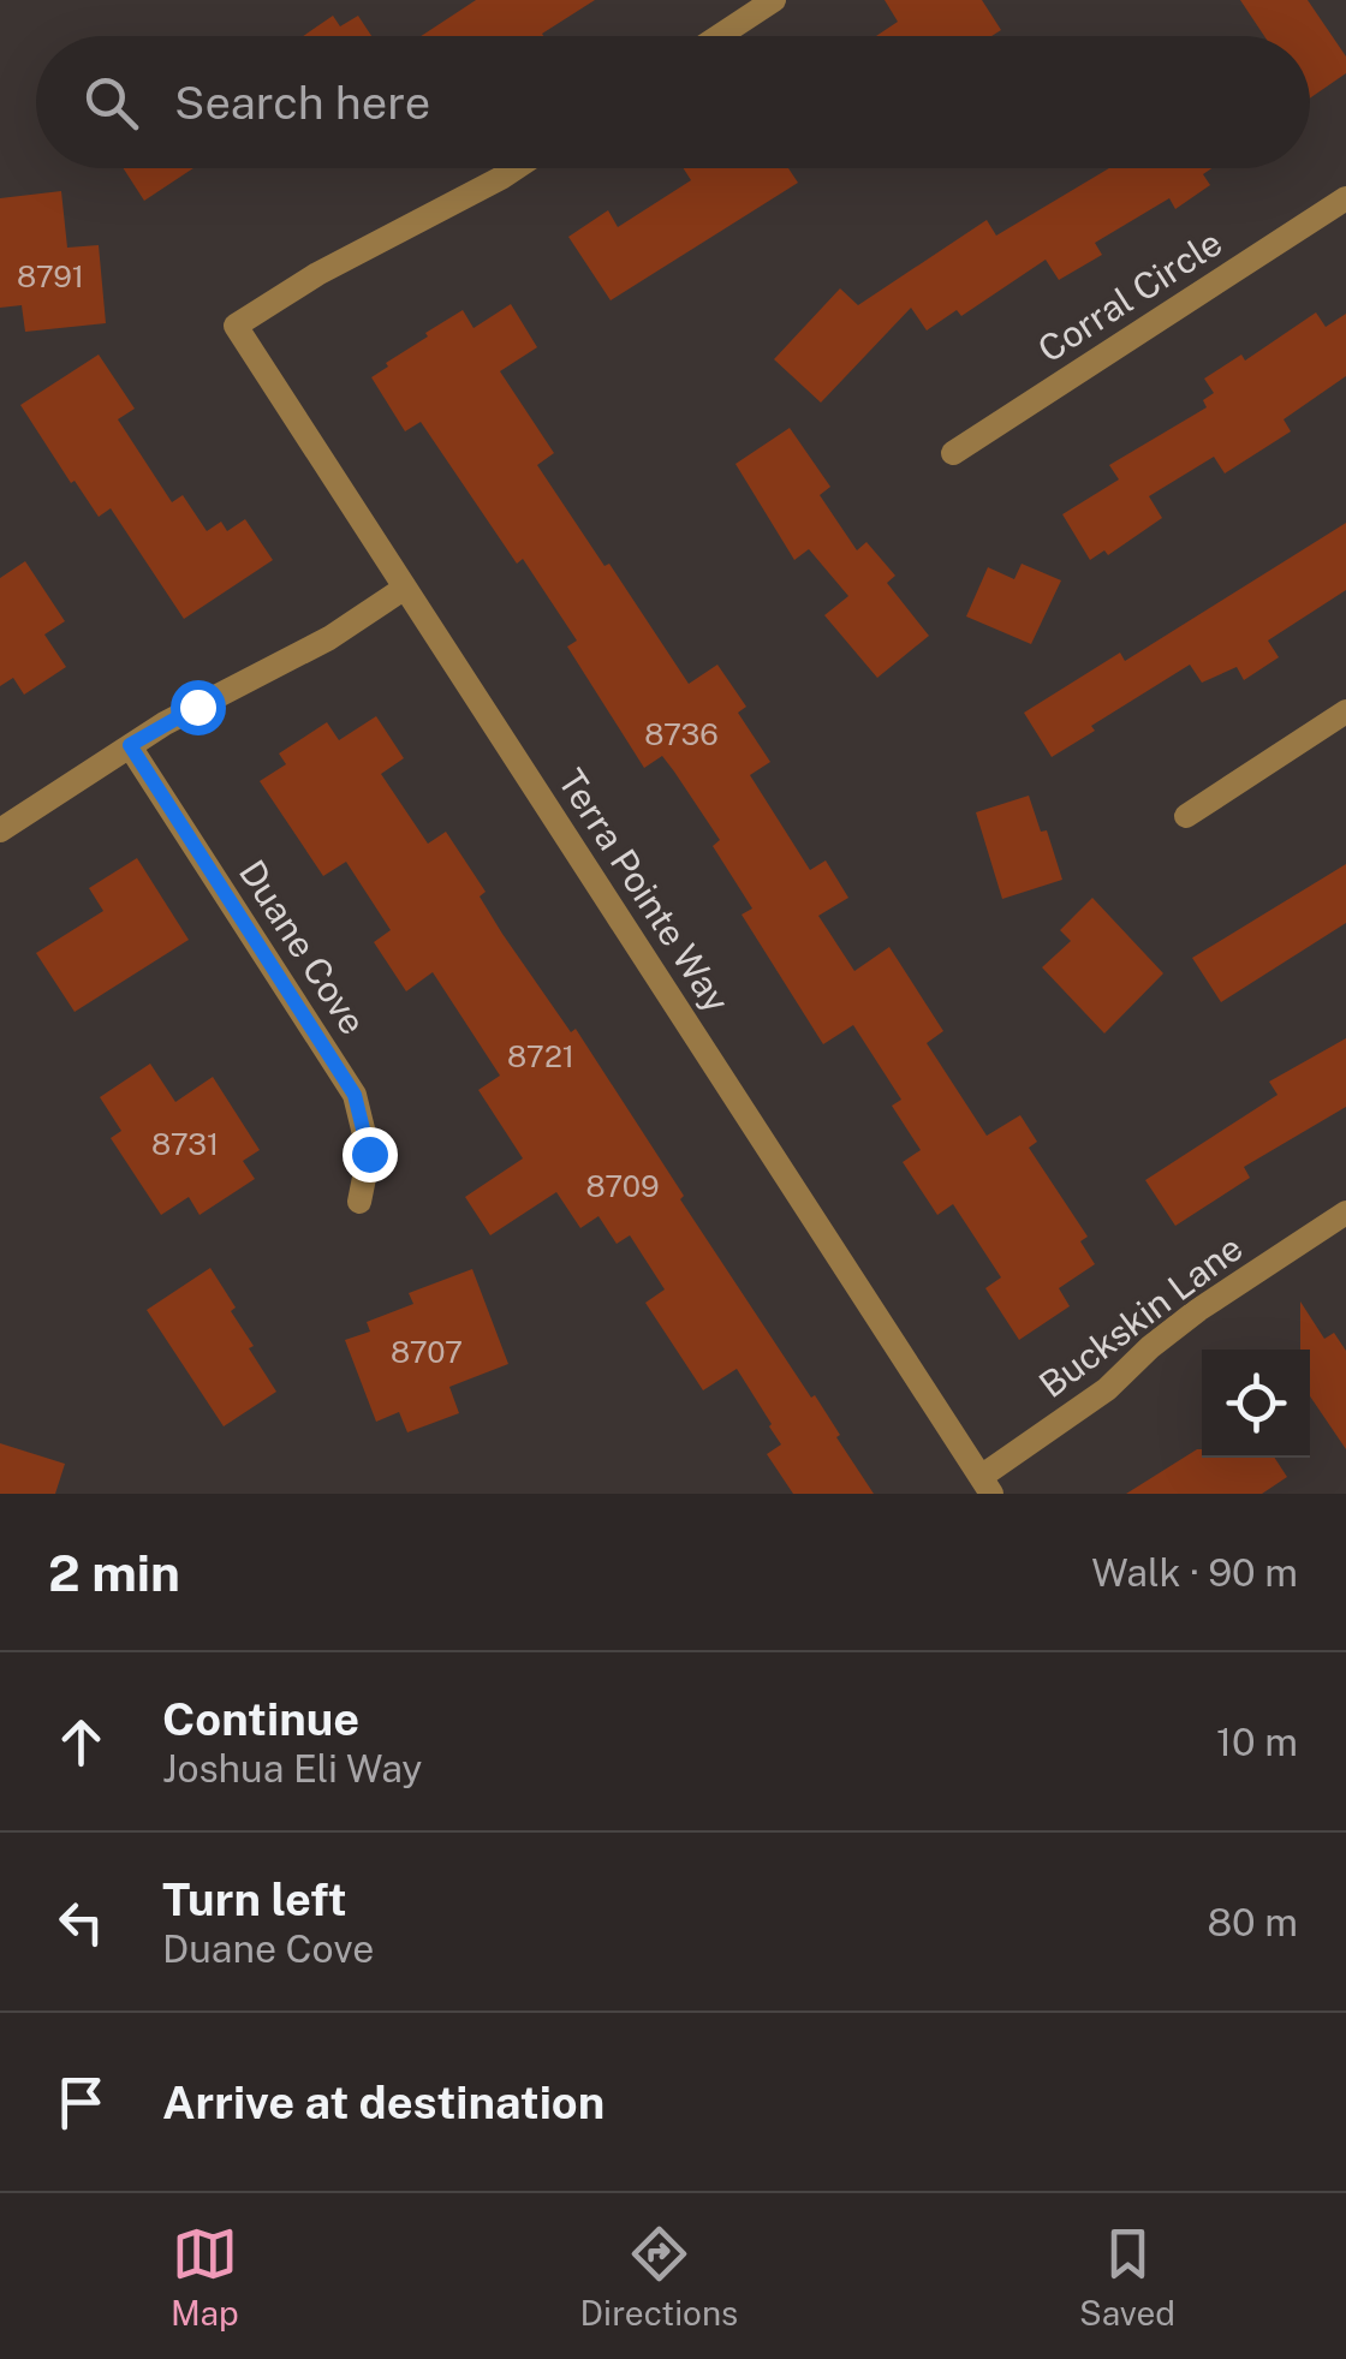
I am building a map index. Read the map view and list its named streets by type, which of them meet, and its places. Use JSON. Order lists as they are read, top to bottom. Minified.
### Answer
{"streets":{"street":["Corral Circle","Terra Pointe Way","Duane Cove","Buckskin Lane"]},"crossings":[["Terra Pointe Way","Buckskin Lane"]],"house_numbers":["8791","8736","8721","8731","8709","8707"],"page":{"search":"Search here","heading":["2 min","Walk · 90 m"],"list":[["Continue","Joshua Eli Way","10 m"],["Turn left","Duane Cove","80 m"],"Arrive at destination"],"nav":["Map","Directions","Saved"]}}
